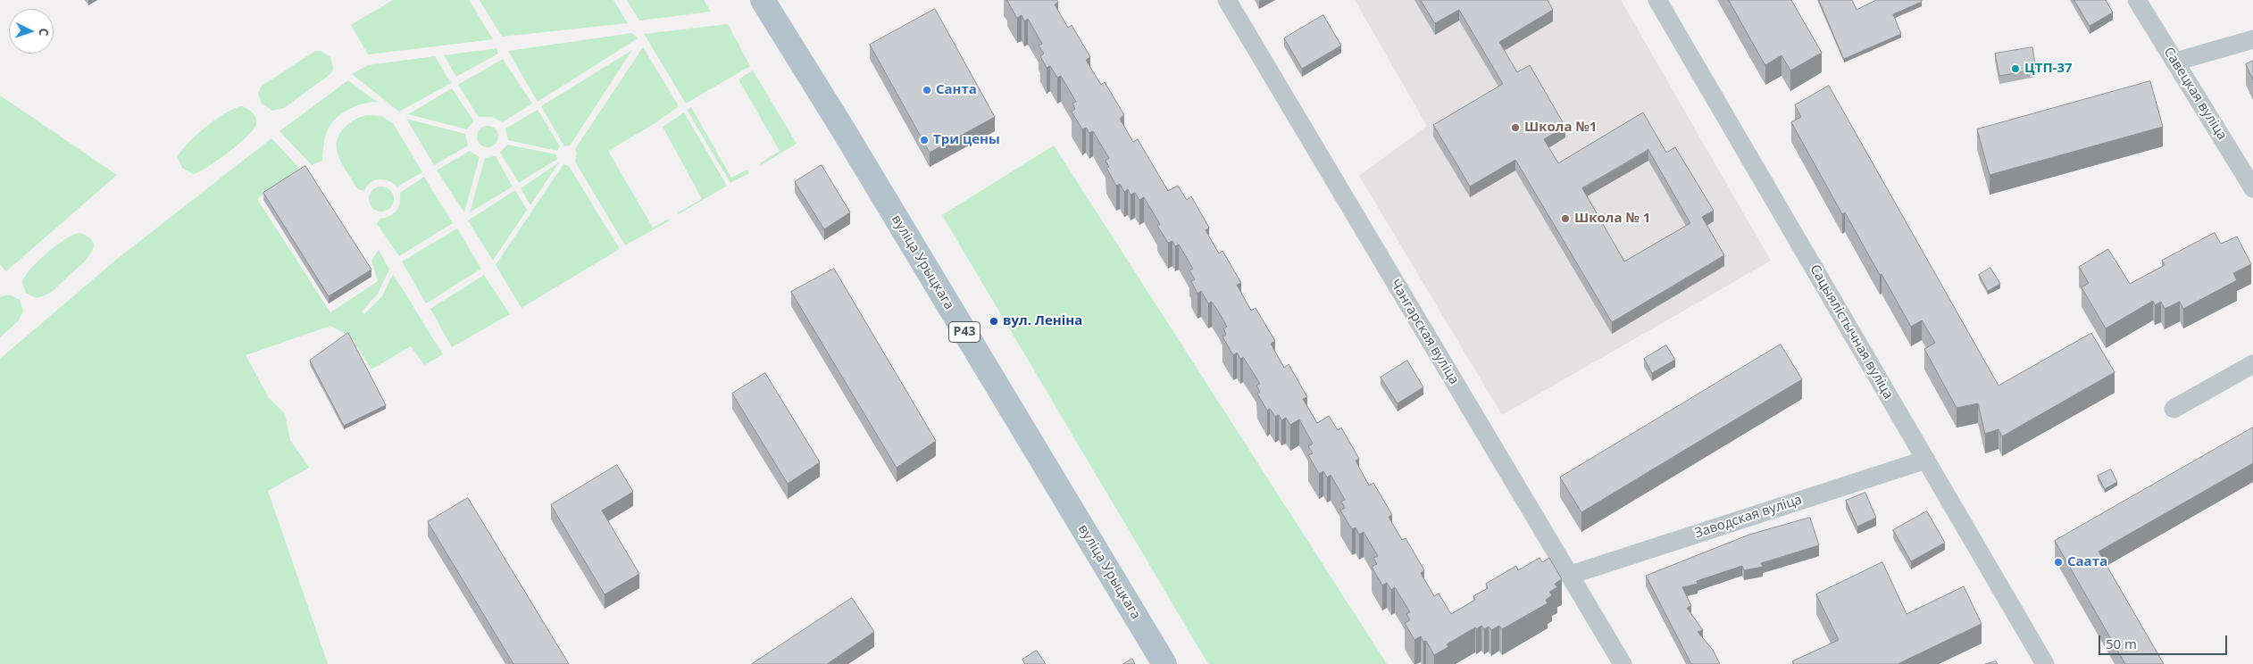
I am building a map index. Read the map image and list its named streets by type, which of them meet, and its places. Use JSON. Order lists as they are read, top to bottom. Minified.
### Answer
{"streets":{"main road":["вуліца Урыцкага","Р43"],"street":["Савецкая вуліца","Чангарская вуліца","Сацыялістычная вуліца","Заводская вуліца"]},"crossings":[["Чангарская вуліца","Заводская вуліца"],["Сацыялістычная вуліца","Заводская вуліца"]],"places":["ЦТП-37","Санта","Школа №1","Три цены","Школа № 1","вул. Леніна","Саата"],"scale_bar":"50 m","north":"right"}
